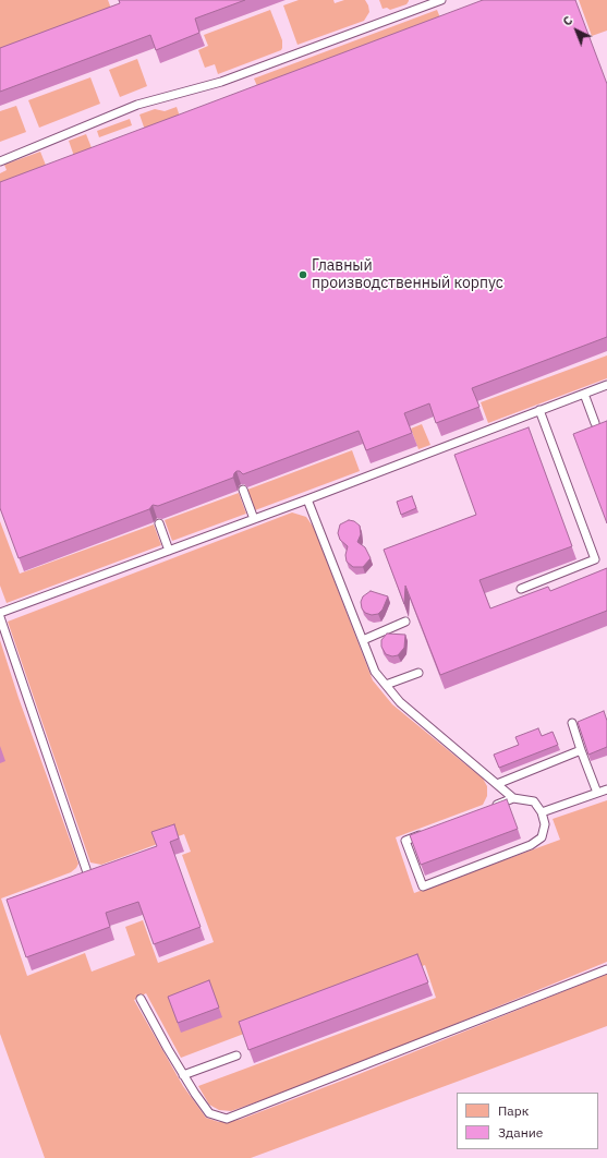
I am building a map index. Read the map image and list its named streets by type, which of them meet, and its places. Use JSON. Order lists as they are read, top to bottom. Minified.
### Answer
{"places":["Главный производственный корпус"],"legend":["Парк","Здание"],"north":"top left"}
